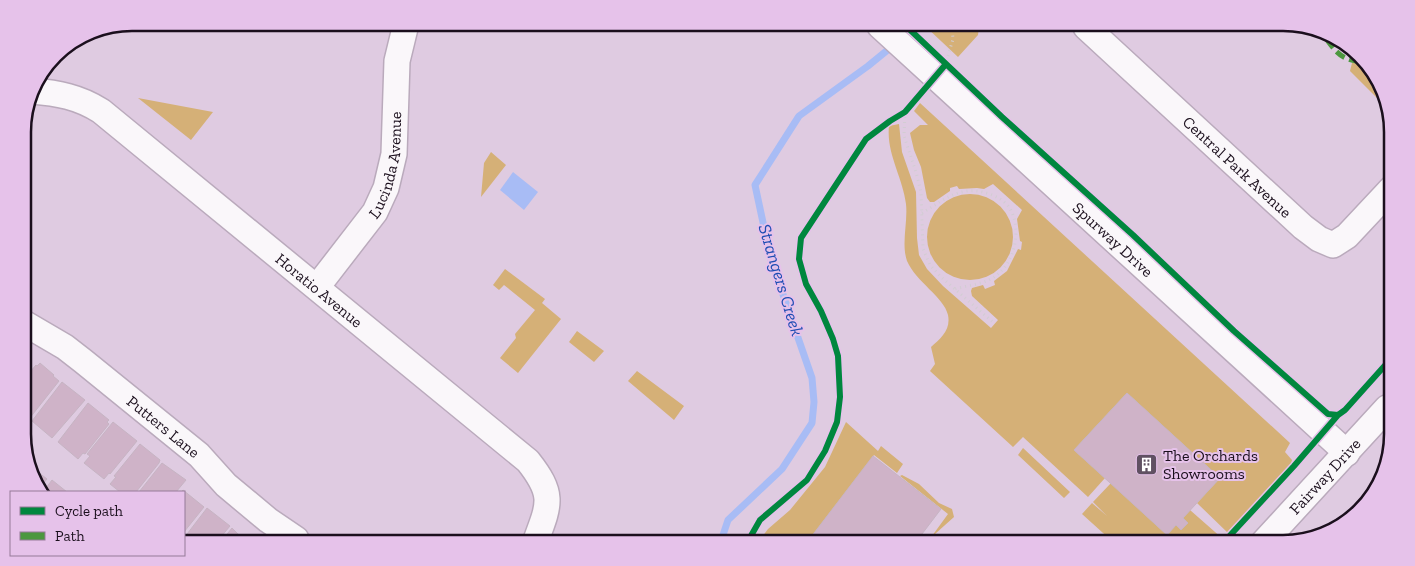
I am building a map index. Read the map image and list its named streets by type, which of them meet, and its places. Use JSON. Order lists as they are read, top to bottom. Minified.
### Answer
{"streets":{"street":["Lucinda Avenue","Central Park Avenue","Spurway Drive","Horatio Avenue","Putters Lane","Fairway Drive"]},"crossings":[["Lucinda Avenue","Horatio Avenue"],["Spurway Drive","Fairway Drive"]],"water":["Strangers Creek"],"places":{"building":["The Orchards Showrooms"]},"legend":["Cycle path","Path"]}
